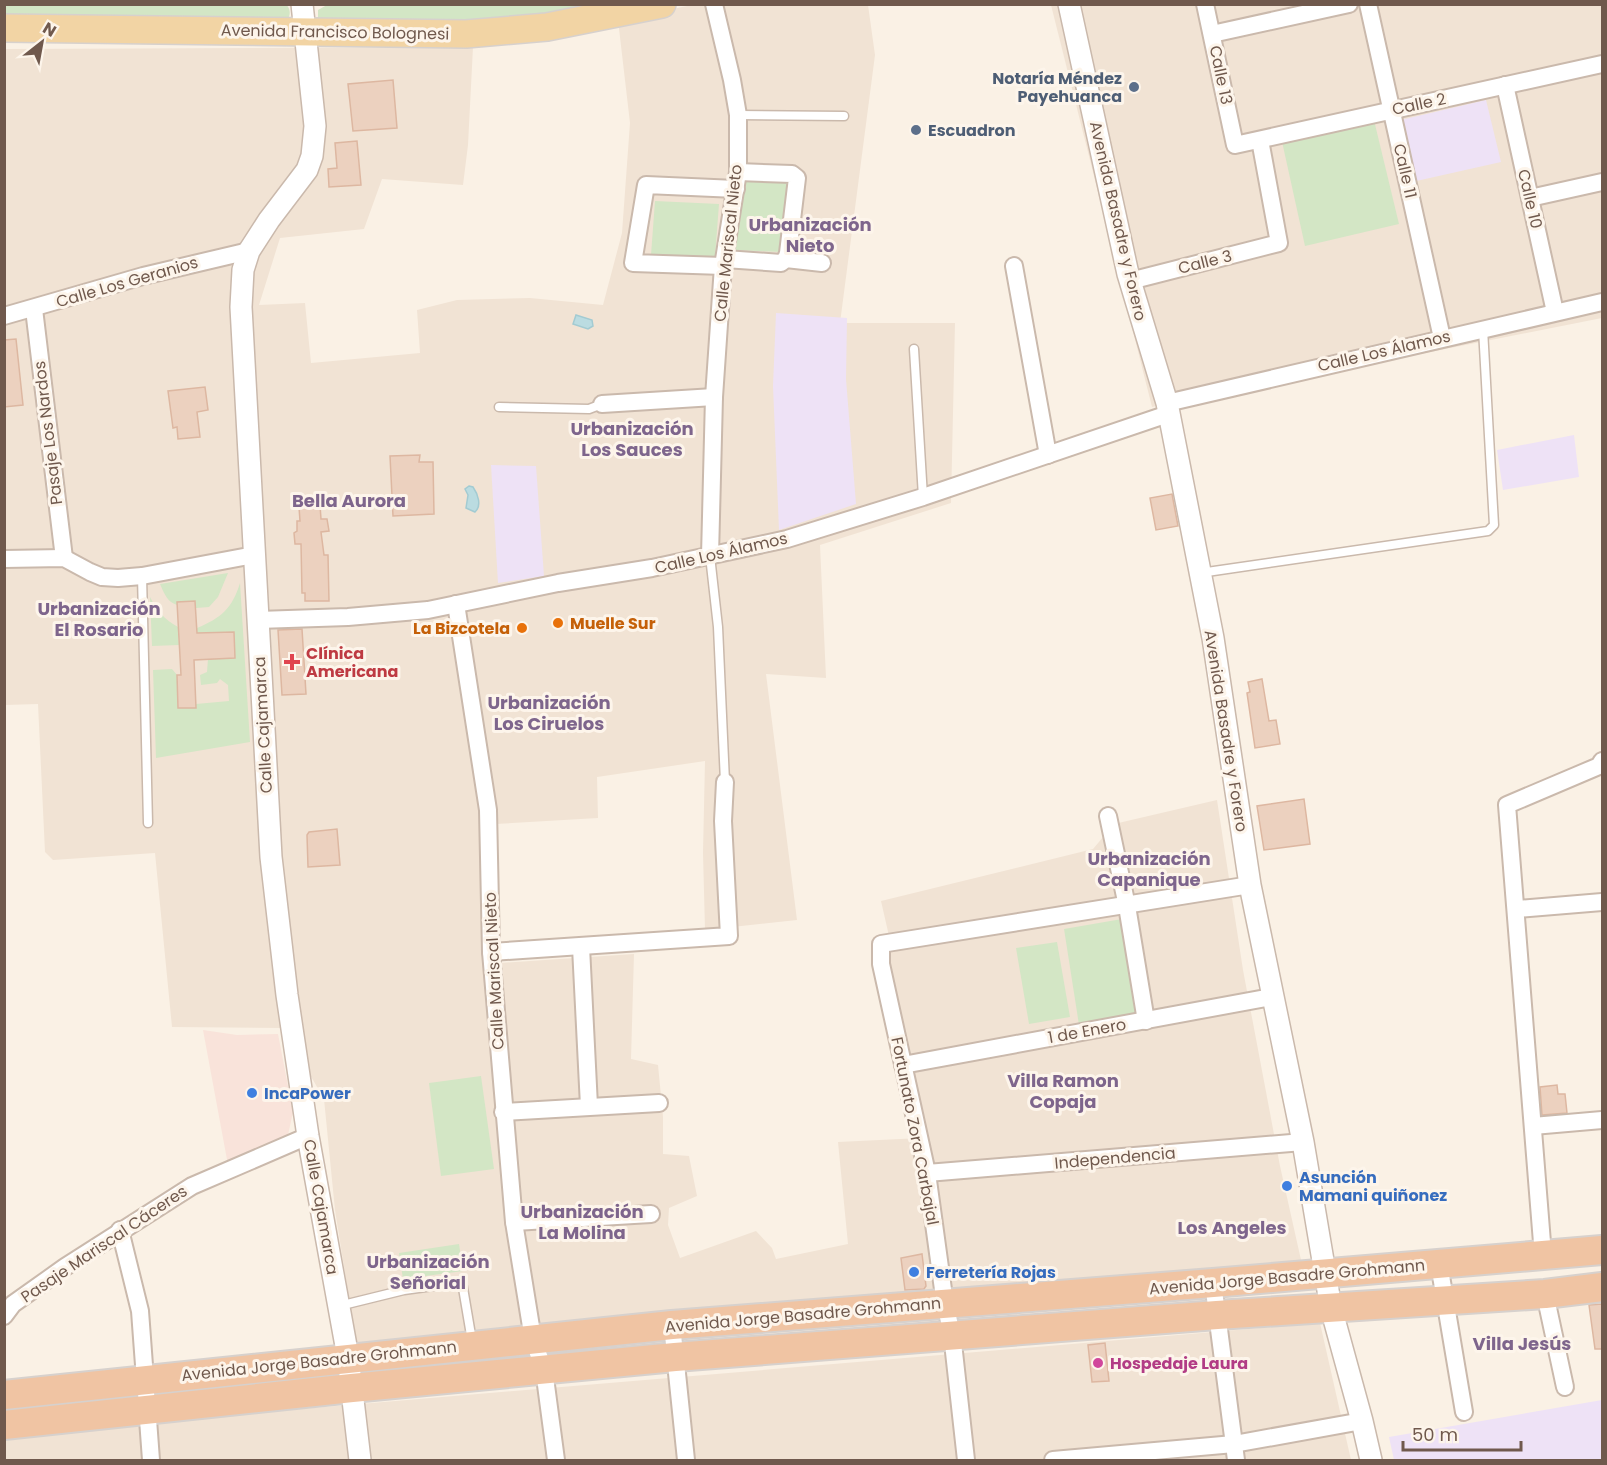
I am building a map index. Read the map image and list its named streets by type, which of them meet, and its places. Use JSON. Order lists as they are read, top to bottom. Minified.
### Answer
{"streets":{"highway":["Avenida Jorge Basadre Grohmann"],"main road":["Avenida Francisco Bolognesi"],"street":["Calle 13","Calle 2","Calle 11","Calle 10","Avenida Basadre y Forero","Calle Mariscal Nieto","Calle 3","Calle Los Geranios","Calle Los Álamos","Pasaje Los Nardos","Calle Cajamarca","1 de Enero","Fortunato Zora Carbajal","Independencia","Pasaje Mariscal Cáceres"]},"crossings":[["Avenida Francisco Bolognesi","Calle Cajamarca"],["Calle 13","Calle 2"],["Calle 2","Calle 11"],["Calle 2","Calle 10"],["Calle 2","Calle 3"],["Calle 11","Calle Los Álamos"],["Calle 10","Calle Los Álamos"],["Avenida Basadre y Forero","Calle 3"],["Avenida Basadre y Forero","Calle Los Álamos"],["Avenida Basadre y Forero","1 de Enero"],["Avenida Basadre y Forero","Independencia"],["Avenida Basadre y Forero","Avenida Jorge Basadre Grohmann"],["Calle Mariscal Nieto","Calle Los Álamos"],["Calle Mariscal Nieto","Avenida Jorge Basadre Grohmann"],["Calle Los Geranios","Pasaje Los Nardos"],["Calle Los Geranios","Calle Cajamarca"],["Calle Los Álamos","Calle Cajamarca"],["Calle Cajamarca","Pasaje Mariscal Cáceres"],["Calle Cajamarca","Avenida Jorge Basadre Grohmann"],["1 de Enero","Fortunato Zora Carbajal"],["Fortunato Zora Carbajal","Independencia"],["Fortunato Zora Carbajal","Avenida Jorge Basadre Grohmann"]],"districts":["Urbanización Nieto","Urbanización Los Sauces","Bella Aurora","Urbanización El Rosario","Urbanización Los Ciruelos","Urbanización Capanique","Villa Ramon Copaja","Urbanización La Molina","Los Angeles","Urbanización Señorial","Villa Jesús"],"places":{"other":["Notaría Méndez Payehuanca","Escuadron","Muelle Sur","La Bizcotela","IncaPower","Asunción Mamani quiñonez","Ferretería Rojas","Hospedaje Laura"],"health":["Clínica Americana"]},"scale_bar":"50 m","north":"top right"}
